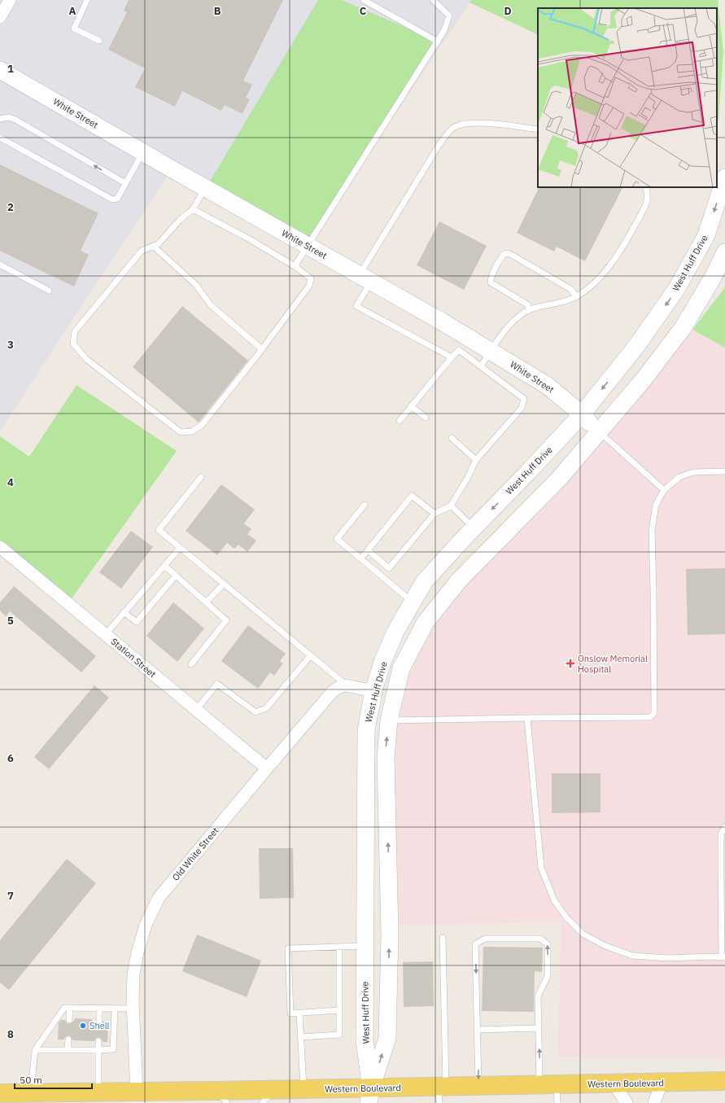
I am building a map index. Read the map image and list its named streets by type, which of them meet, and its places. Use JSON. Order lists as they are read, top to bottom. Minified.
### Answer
{"streets":{"main road":["Western Boulevard"],"street":["White Street","West Huff Drive","Station Street","Old White Street"]},"crossings":[["White Street","West Huff Drive"],["West Huff Drive","Western Boulevard"],["Station Street","Old White Street"],["Old White Street","Western Boulevard"]],"places":{"health":["Onslow Memorial Hospital"],"other":["Shell"]},"scale_bar":"50 m","grid":{"columns":["A","B","C","D"],"rows":["1","2","3","4","5","6","7","8"]}}
